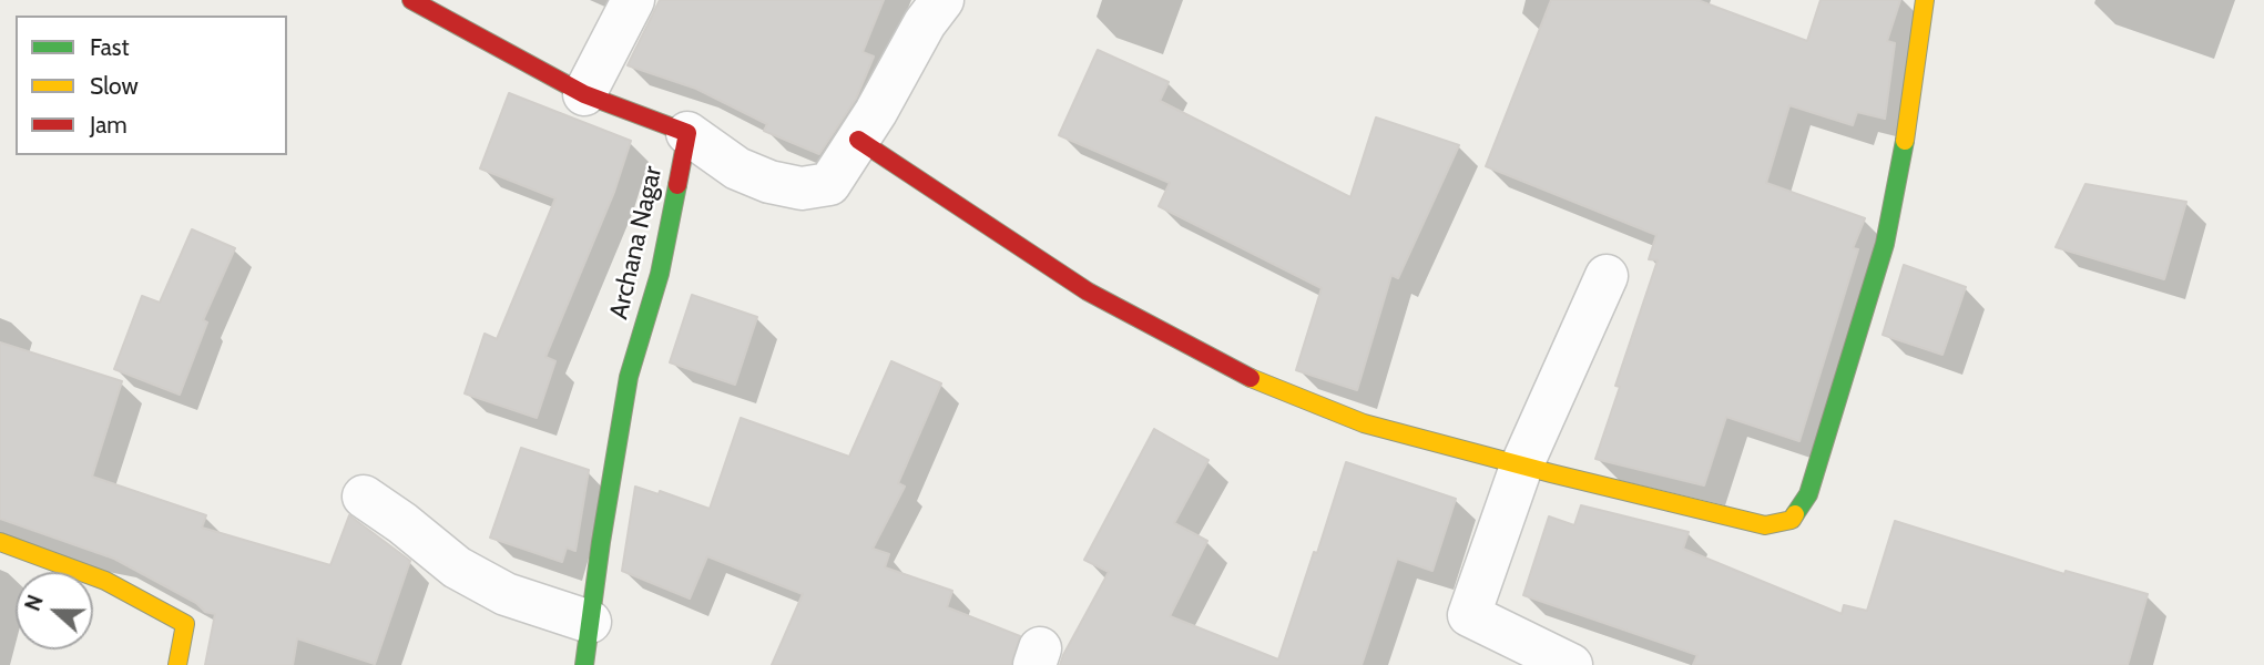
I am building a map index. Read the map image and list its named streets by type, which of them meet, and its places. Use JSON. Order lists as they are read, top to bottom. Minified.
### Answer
{"streets":{"street":["Archana Nagar"]},"legend":["Fast","Slow","Jam"],"north":"left"}
